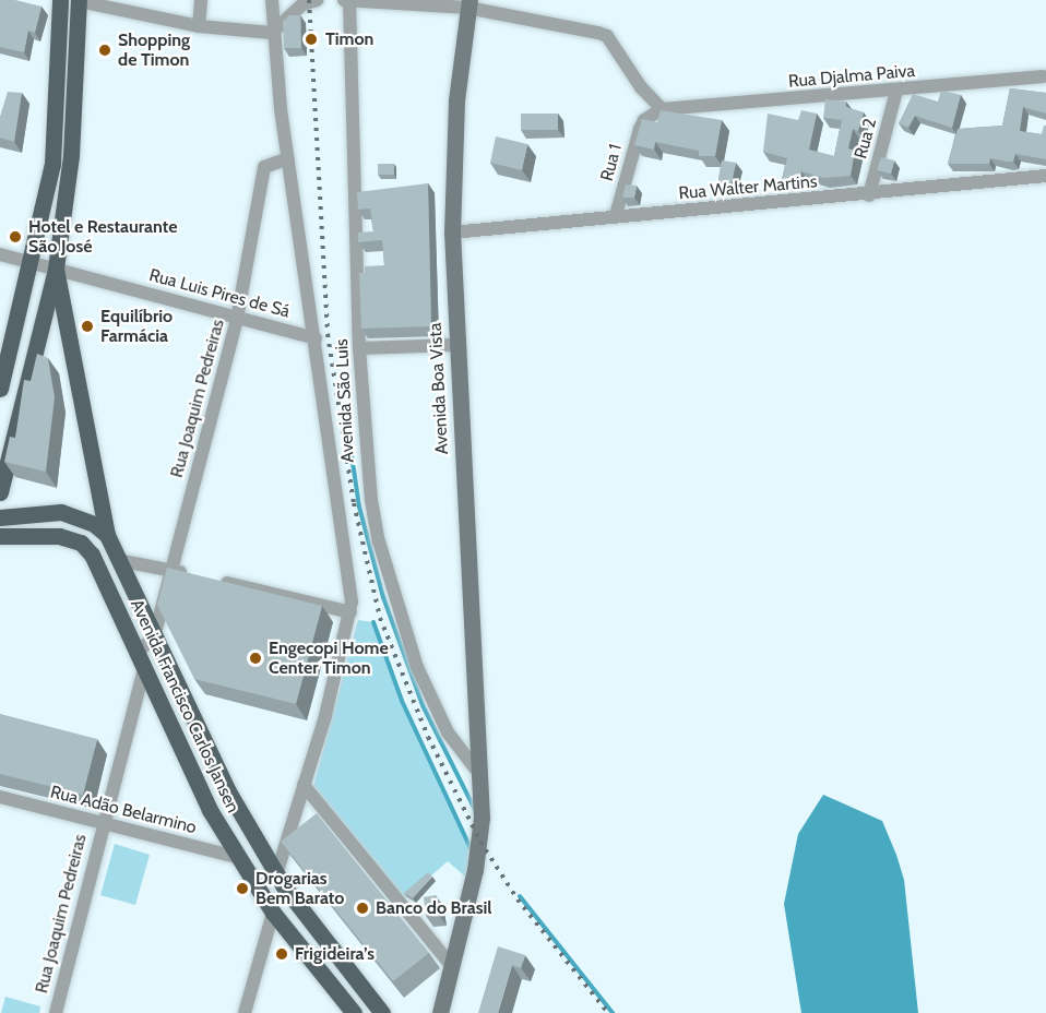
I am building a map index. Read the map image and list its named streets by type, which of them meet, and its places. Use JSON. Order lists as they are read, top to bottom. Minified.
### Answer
{"streets":{"main road":["Avenida Francisco Carlos Jansen"],"street":["Rua Djalma Paiva","Rua 2","Rua 1","Rua Walter Martins","Rua Luis Pires de Sá","Avenida Boa Vista","Rua Joaquim Pedreiras","Avenida São Luis","Rua Adão Belarmino"]},"crossings":[["Rua Djalma Paiva","Rua 2"],["Rua Djalma Paiva","Rua 1"],["Rua 2","Rua Walter Martins"],["Rua 1","Rua Walter Martins"],["Rua Walter Martins","Avenida Boa Vista"],["Rua Luis Pires de Sá","Rua Joaquim Pedreiras"],["Rua Luis Pires de Sá","Avenida São Luis"],["Rua Luis Pires de Sá","Avenida Francisco Carlos Jansen"],["Avenida Boa Vista","Avenida São Luis"],["Rua Joaquim Pedreiras","Avenida São Luis"],["Rua Joaquim Pedreiras","Avenida Francisco Carlos Jansen"],["Rua Joaquim Pedreiras","Rua Adão Belarmino"],["Avenida Francisco Carlos Jansen","Rua Adão Belarmino"]],"places":["Timon","Shopping de Timon","Hotel e Restaurante São José","Equilíbrio Farmácia","Engecopi Home Center Timon","Drogarias Bem Barato","Banco do Brasil","Frigideira’s"]}
